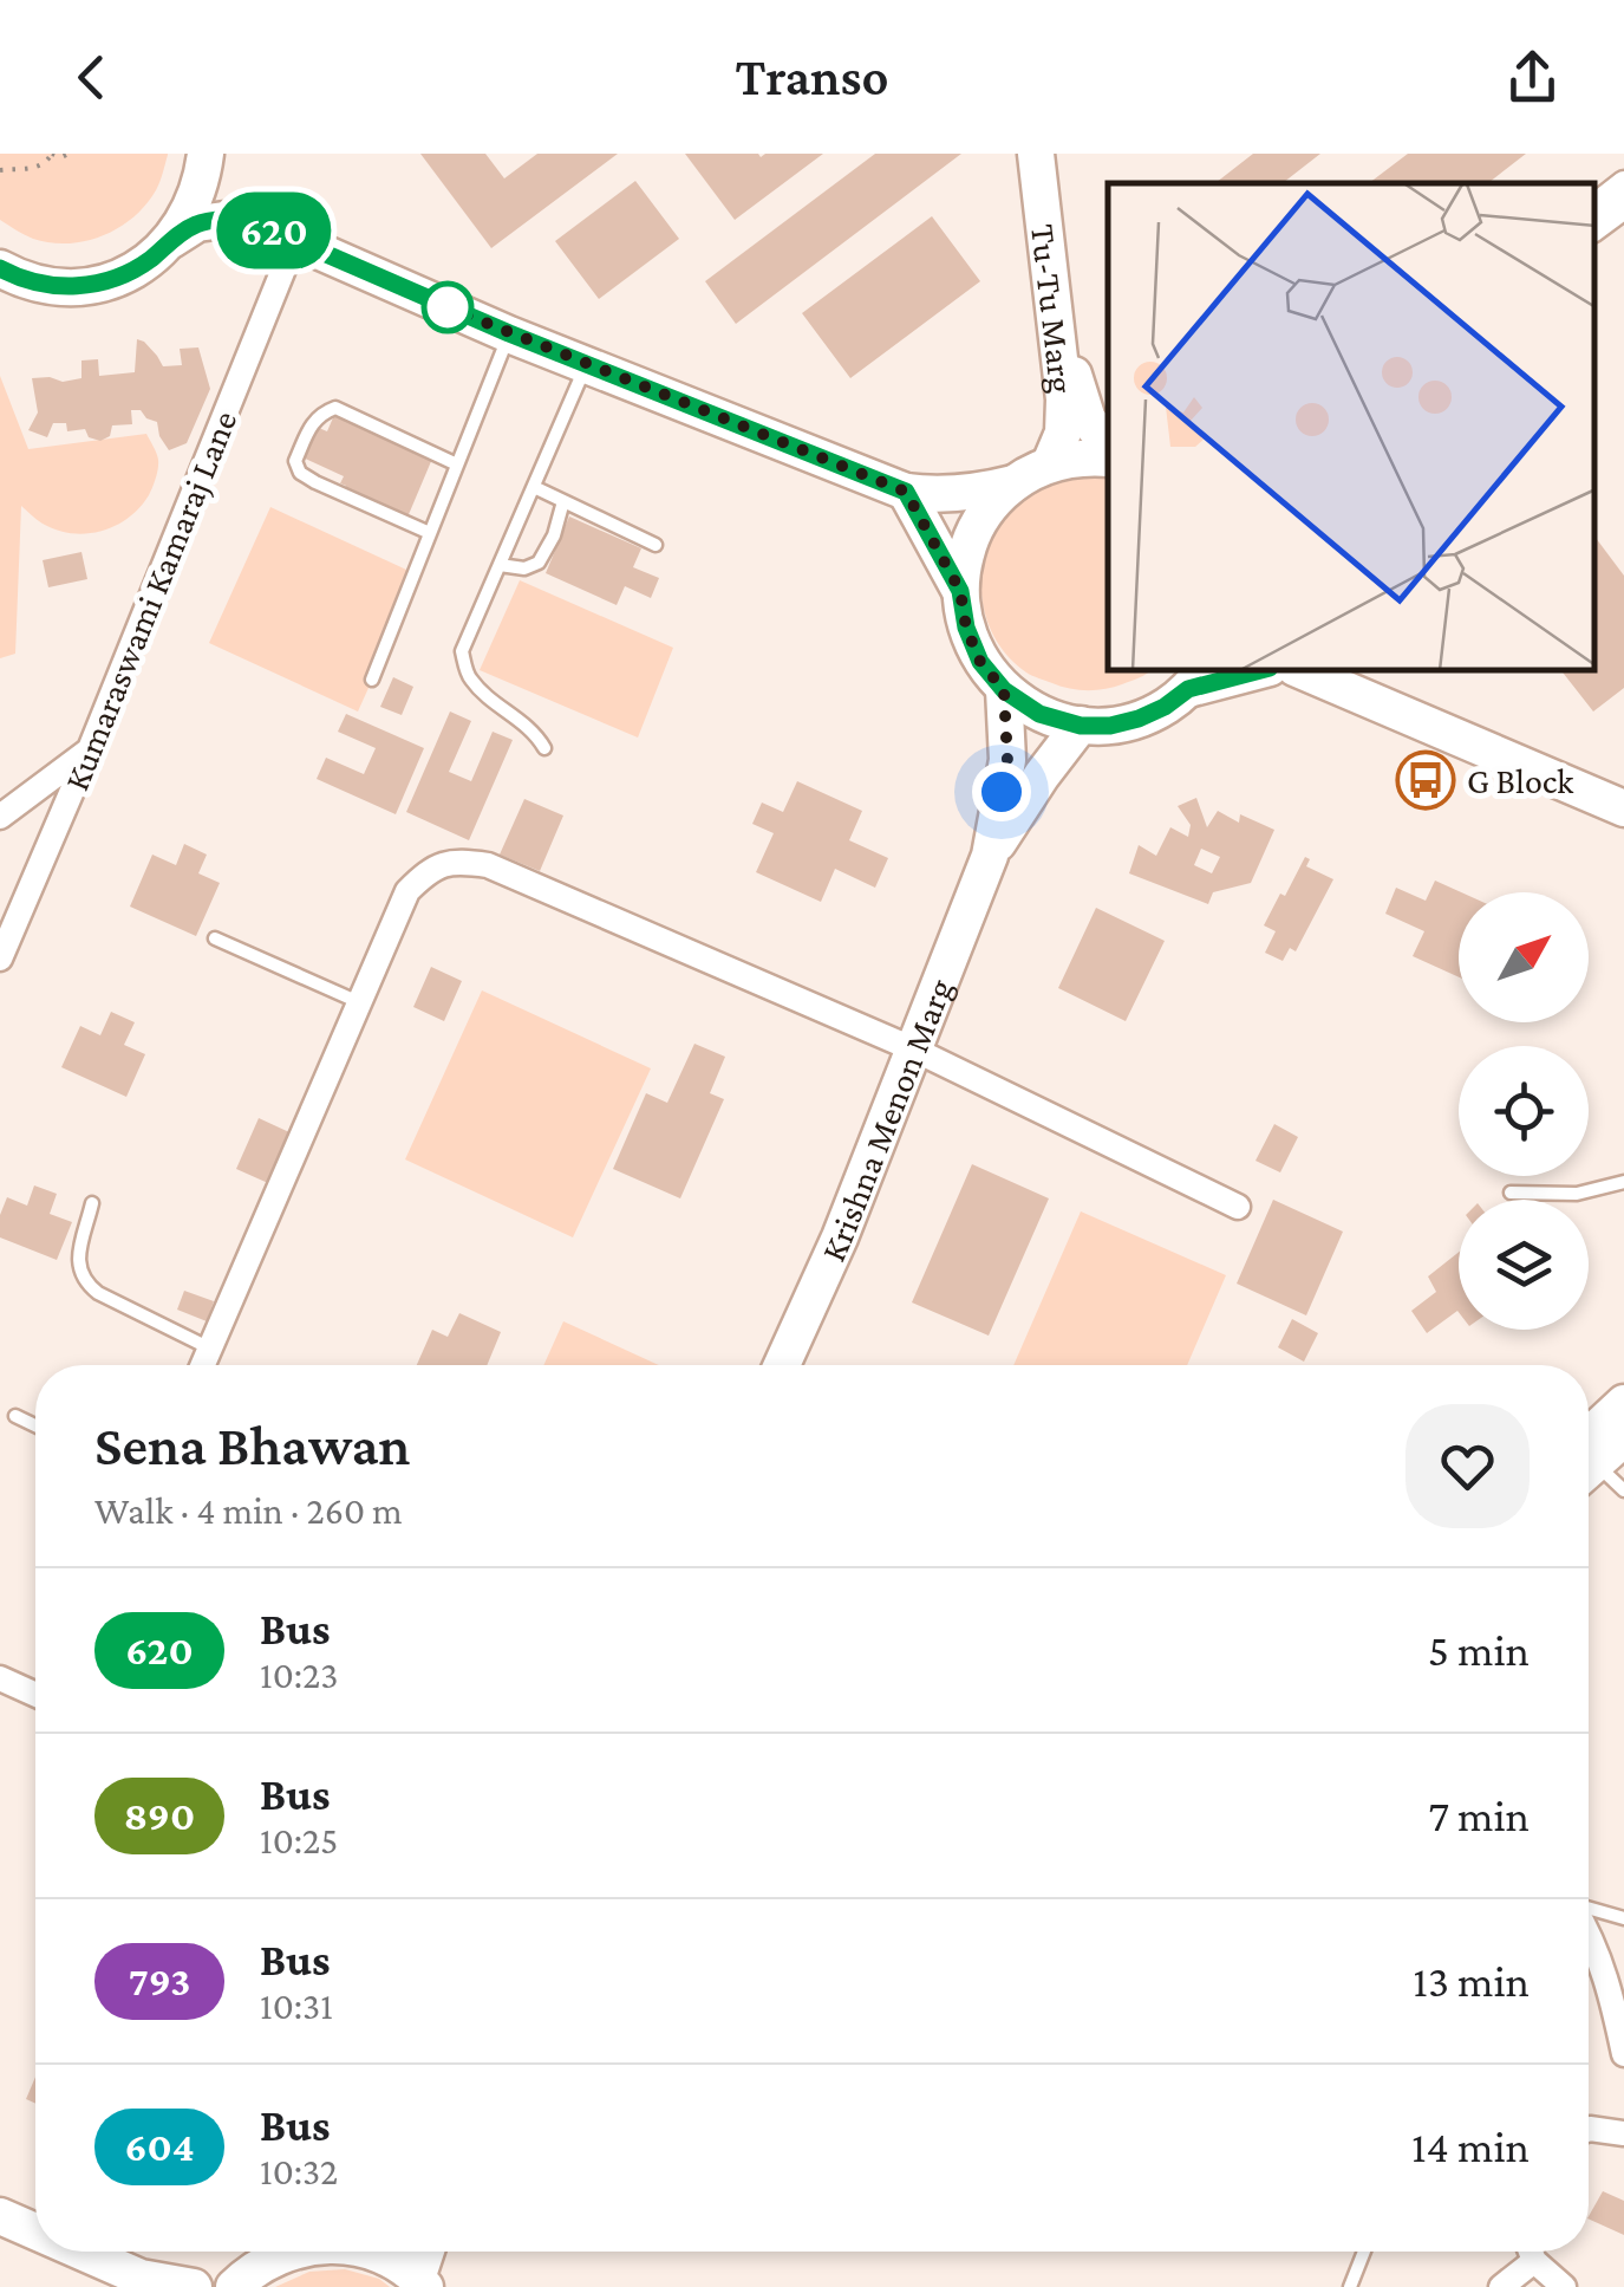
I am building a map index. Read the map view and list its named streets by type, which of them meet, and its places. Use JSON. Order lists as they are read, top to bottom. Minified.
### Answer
{"streets":{"main road":["Tu-Tu Marg","Krishna Menon Marg"],"street":["Kumaraswami Kamaraj Lane"]},"places":{"bus stop":["G Block"]},"lines":["bus line 620"],"north":"top right","page":{"header":"Transo","on_map":"620","heading":["Sena Bhawan","Walk · 4 min · 260 m"],"list":[{"mark":"620","name":"Bus","note":"10:23","value":"5 min"},{"mark":"890","name":"Bus","note":"10:25","value":"7 min"},{"mark":"793","name":"Bus","note":"10:31","value":"13 min"},{"mark":"604","name":"Bus","note":"10:32","value":"14 min"}]}}
